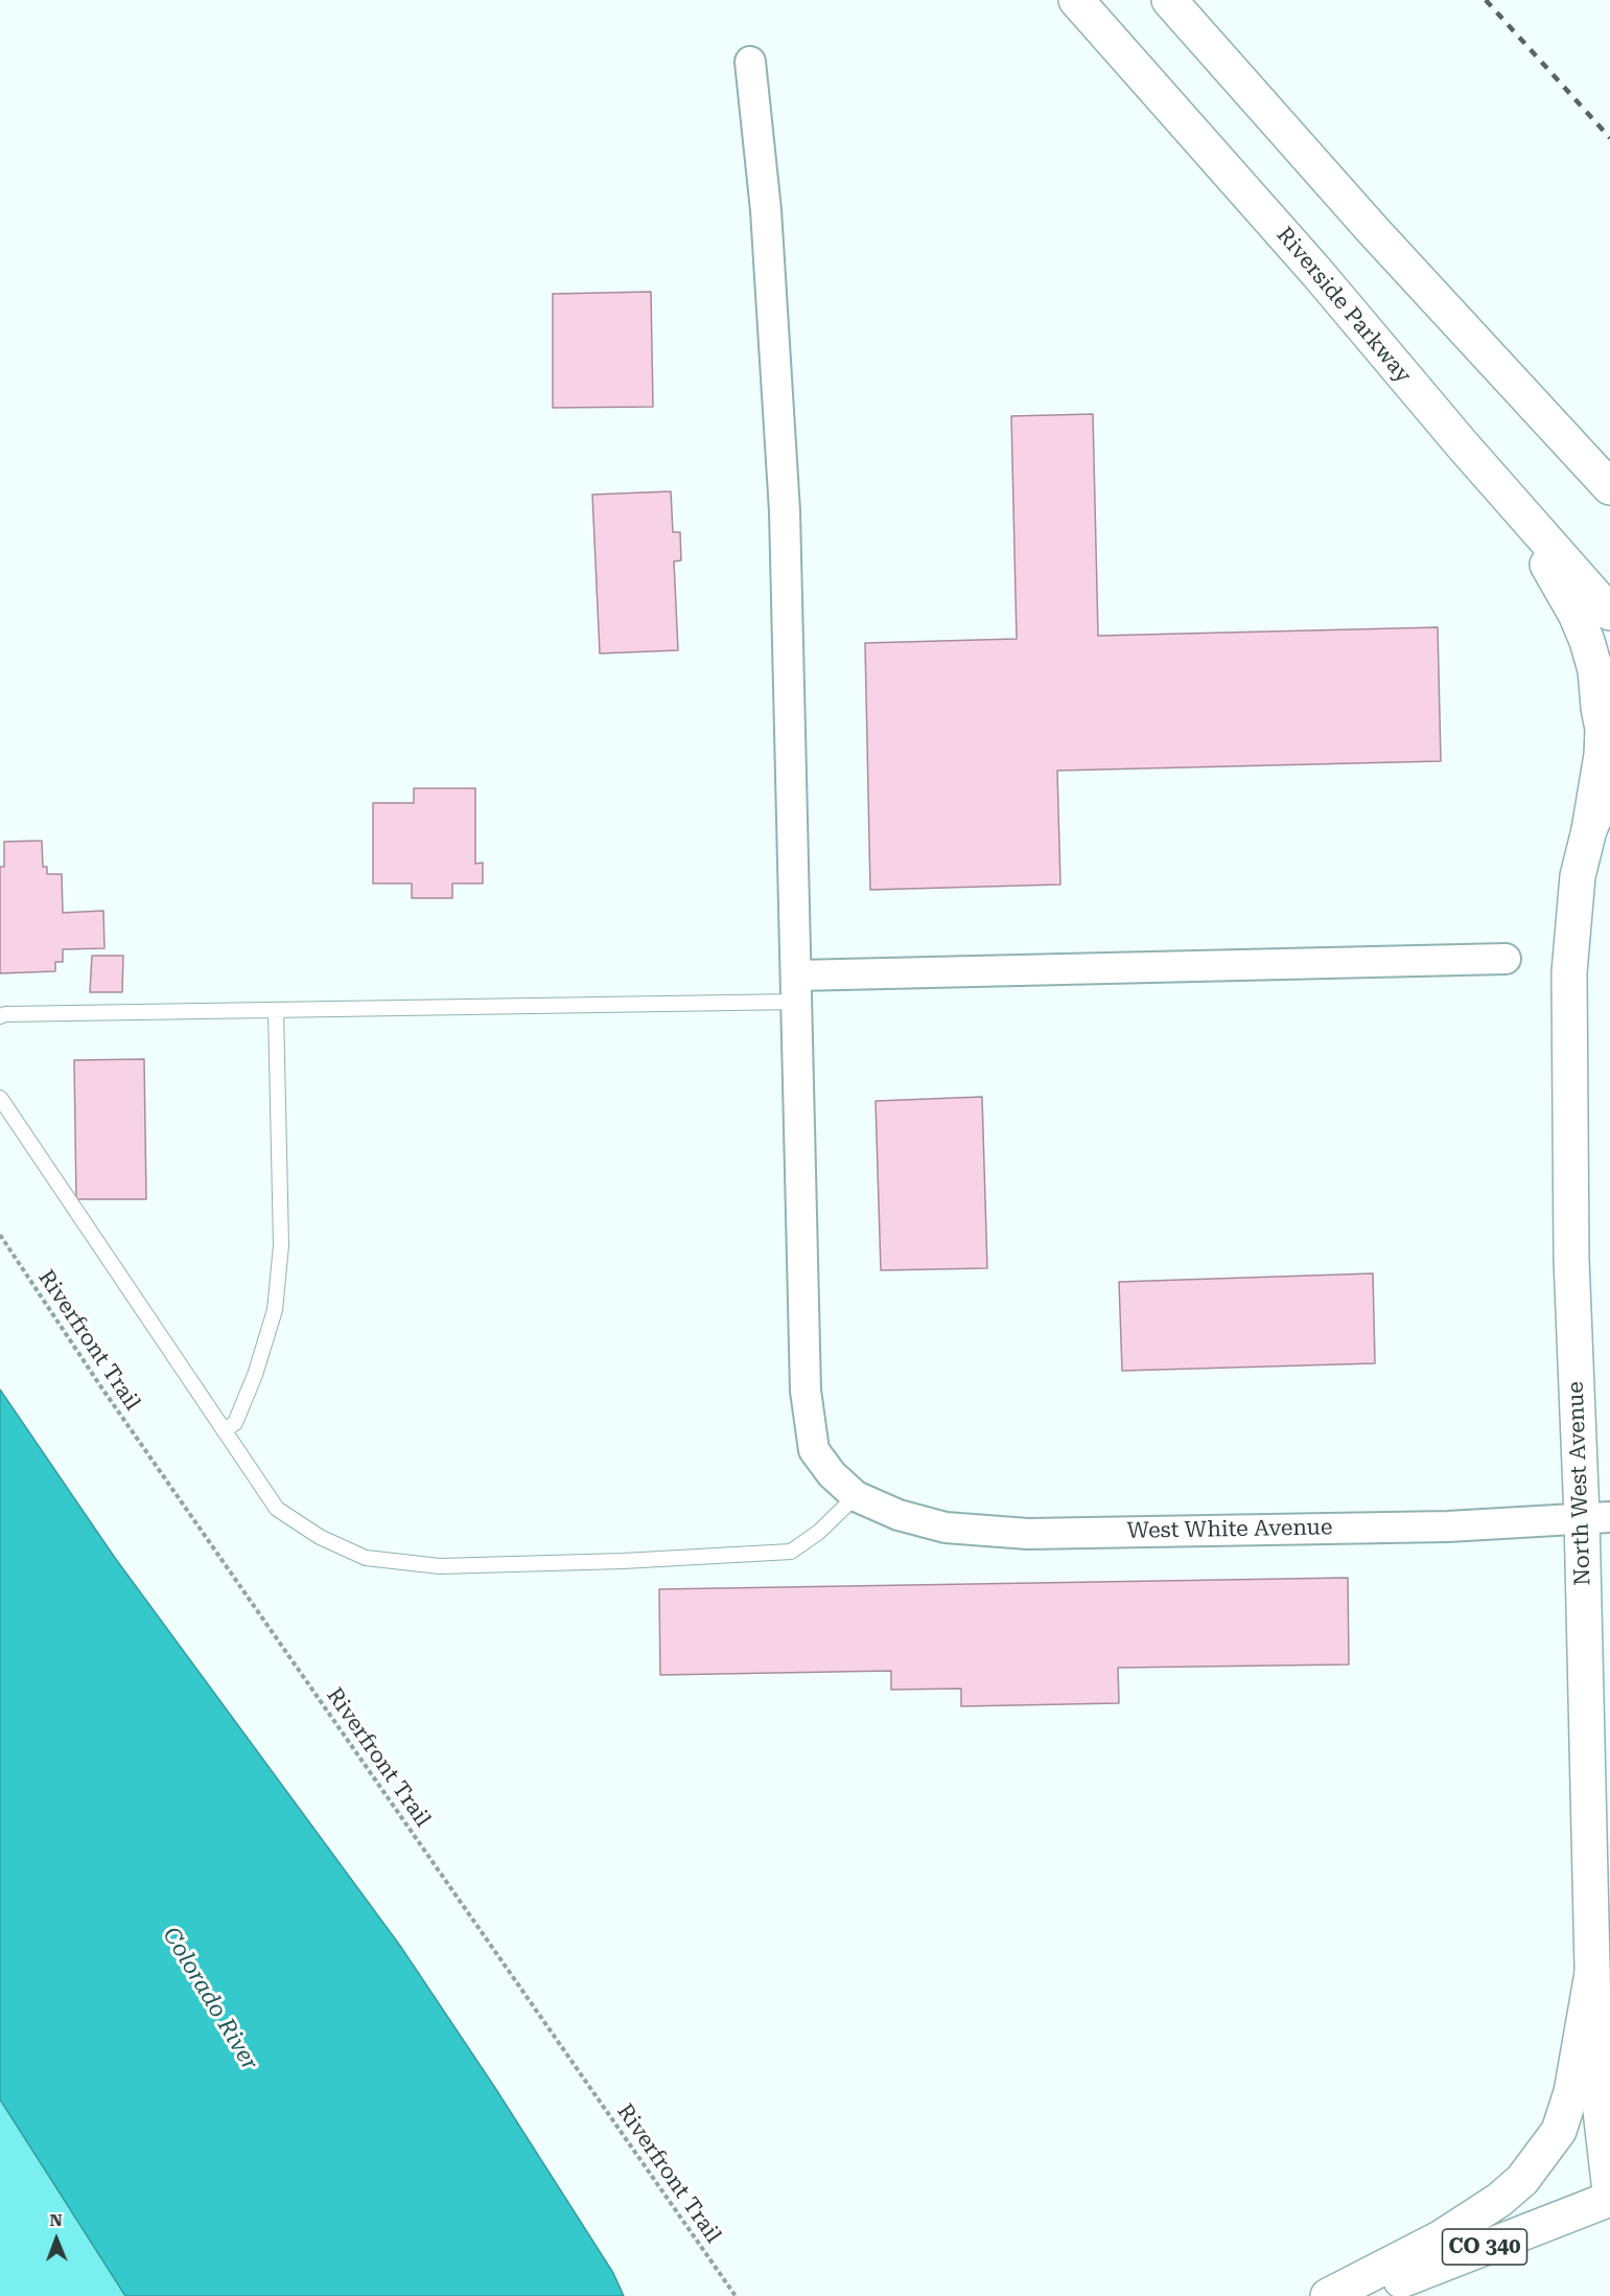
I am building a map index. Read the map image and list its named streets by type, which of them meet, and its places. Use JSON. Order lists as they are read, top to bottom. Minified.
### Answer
{"streets":{"main road":["Riverside Parkway","North West Avenue","CO 340"],"street":["West White Avenue"],"path":["Riverfront Trail"]},"crossings":[["North West Avenue","West White Avenue"]],"water":["Colorado River"],"north":"top"}
